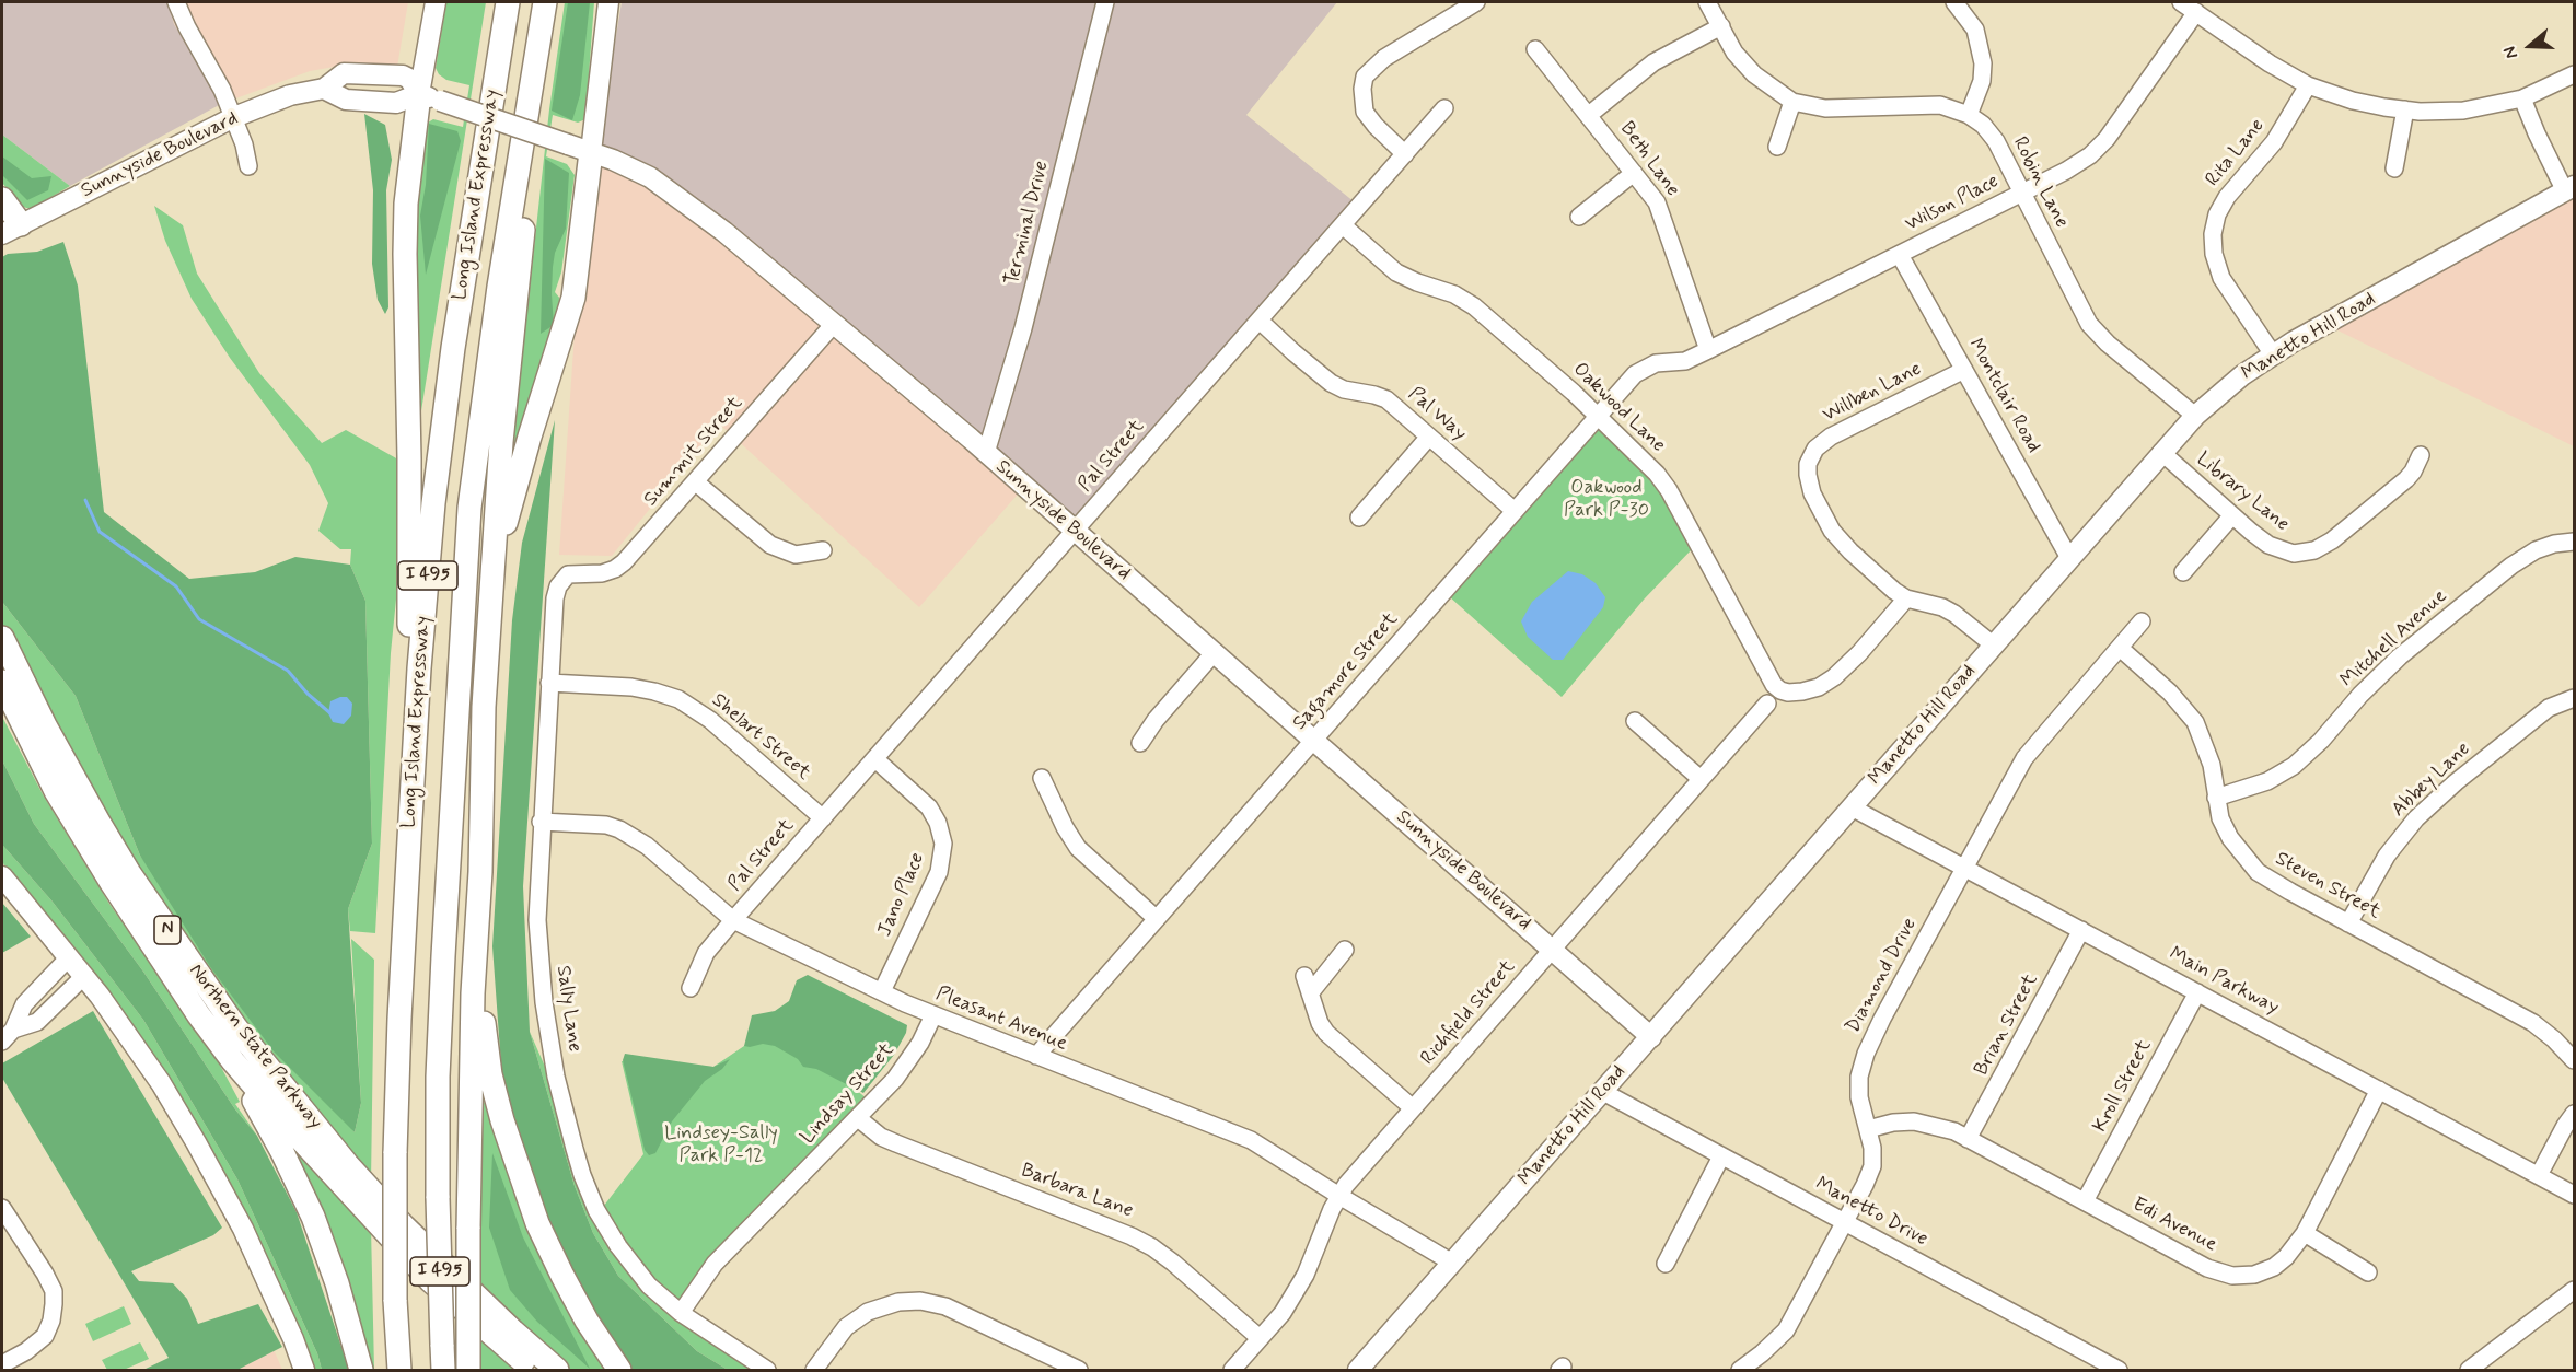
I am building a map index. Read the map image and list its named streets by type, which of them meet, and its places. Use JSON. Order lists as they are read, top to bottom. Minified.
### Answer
{"streets":{"highway":["Long Island Expressway","I 495","N","Northern State Parkway"],"main road":["Sunnyside Boulevard","Manetto Hill Road"],"street":["Rita Lane","Beth Lane","Robin Lane","Wilson Place","Terminal Drive","Willben Lane","Montclair Road","Oakwood Lane","Pal Way","Summit Street","Pal Street","Library Lane","Mitchell Avenue","Sagamore Street","Shelart Street","Abbey Lane","Steven Street","Jano Place","Diamond Drive","Main Parkway","Sally Lane","Richfield Street","Pleasant Avenue","Brian Street","Kroll Street","Lindsay Street","Barbara Lane","Manetto Drive","Edi Avenue"]},"crossings":[["Rita Lane","Manetto Hill Road"],["Sunnyside Boulevard","Terminal Drive"],["Sunnyside Boulevard","Manetto Hill Road"],["Sunnyside Boulevard","Summit Street"],["Sunnyside Boulevard","Pal Street"],["Sunnyside Boulevard","Sagamore Street"],["Sunnyside Boulevard","Richfield Street"],["Beth Lane","Wilson Place"],["Beth Lane","Sagamore Street"],["Robin Lane","Wilson Place"],["Robin Lane","Manetto Hill Road"],["Wilson Place","Montclair Road"],["Wilson Place","Sagamore Street"],["Manetto Hill Road","Willben Lane"],["Manetto Hill Road","Montclair Road"],["Manetto Hill Road","Library Lane"],["Manetto Hill Road","Main Parkway"],["Manetto Hill Road","Pleasant Avenue"],["Manetto Hill Road","Manetto Drive"],["Willben Lane","Montclair Road"],["Willben Lane","Oakwood Lane"],["Oakwood Lane","Pal Street"],["Oakwood Lane","Sagamore Street"],["Pal Way","Pal Street"],["Pal Way","Sagamore Street"],["Summit Street","Sally Lane"],["Pal Street","Shelart Street"],["Pal Street","Jano Place"],["Pal Street","Pleasant Avenue"],["Mitchell Avenue","Steven Street"],["Sagamore Street","Pleasant Avenue"],["Shelart Street","Sally Lane"],["Abbey Lane","Steven Street"],["Steven Street","Diamond Drive"],["Jano Place","Pleasant Avenue"],["Diamond Drive","Main Parkway"],["Diamond Drive","Manetto Drive"],["Diamond Drive","Edi Avenue"],["Main Parkway","Brian Street"],["Main Parkway","Kroll Street"],["Main Parkway","Edi Avenue"],["Sally Lane","Pleasant Avenue"],["Sally Lane","Lindsay Street"],["Richfield Street","Pleasant Avenue"],["Richfield Street","Barbara Lane"],["Pleasant Avenue","Lindsay Street"],["Brian Street","Edi Avenue"],["Kroll Street","Edi Avenue"],["Lindsay Street","Barbara Lane"]],"parks":["Oakwood Park P-30","Lindsey-Sally Park P-12"],"north":"left"}
